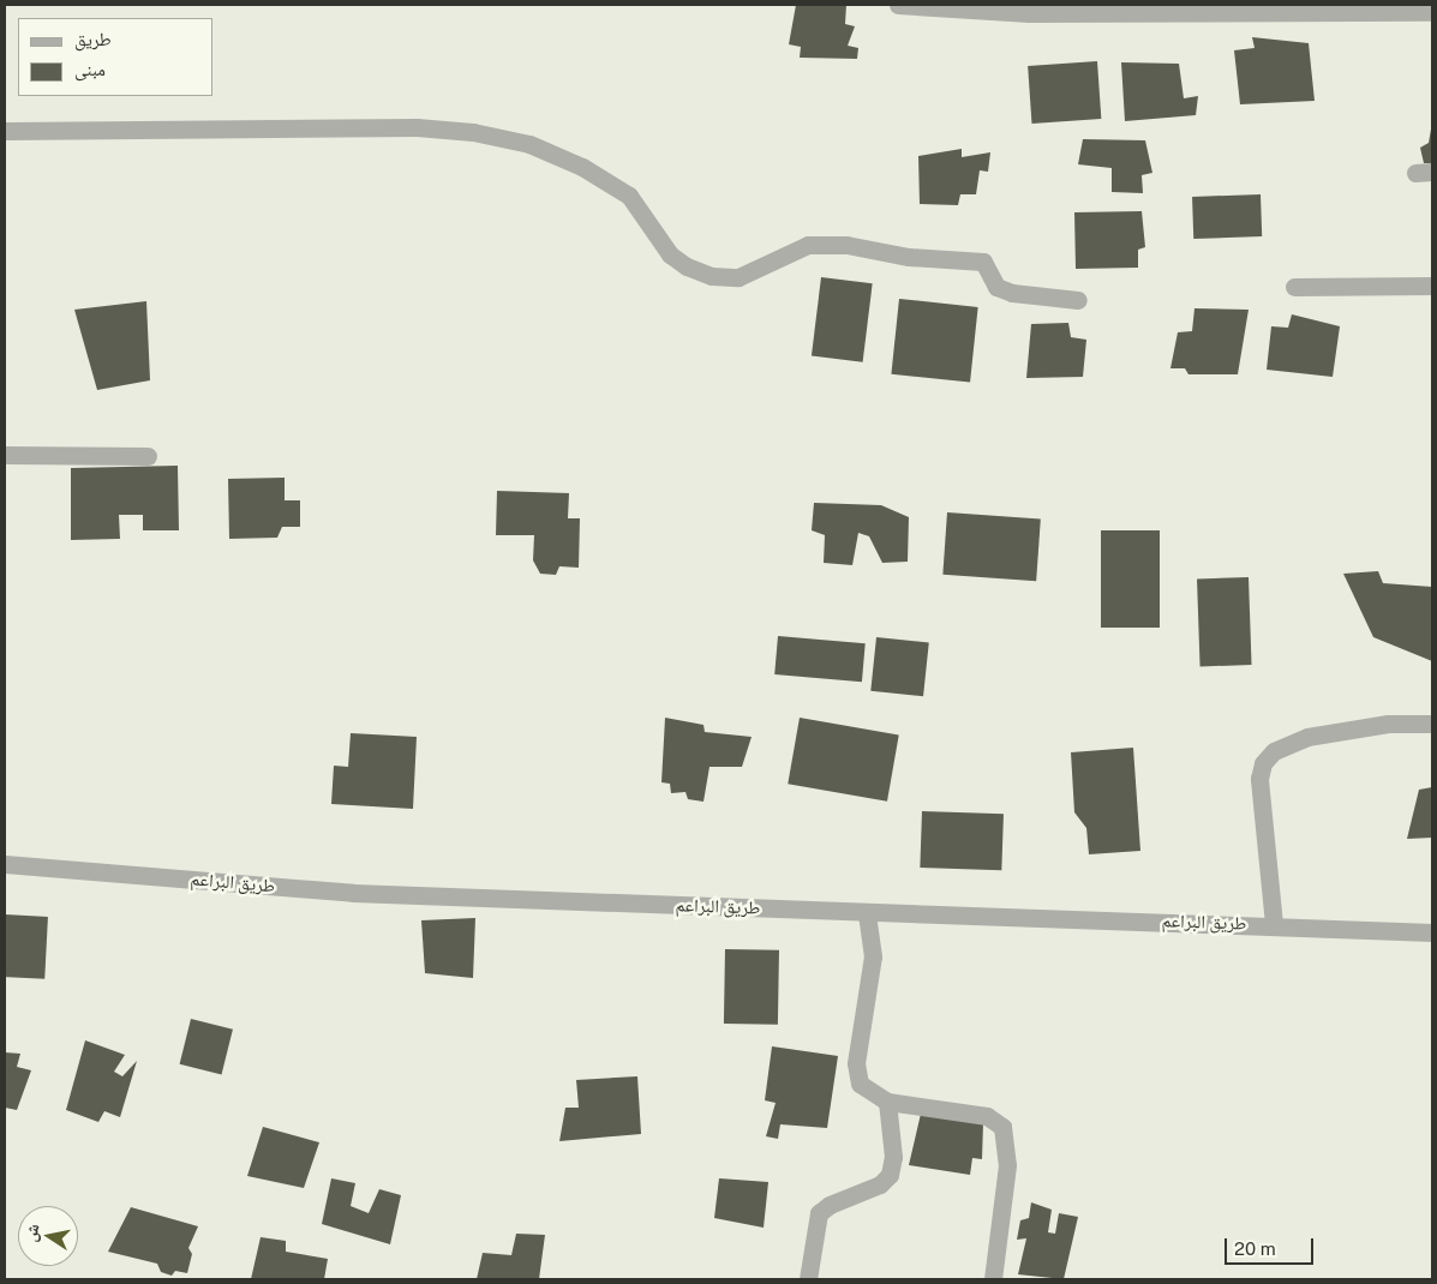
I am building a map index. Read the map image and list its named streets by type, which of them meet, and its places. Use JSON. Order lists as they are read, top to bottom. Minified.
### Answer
{"streets":{"street":["طريق البراعم"]},"legend":["طريق","مبنى"],"scale_bar":"20 m","north":"left"}
